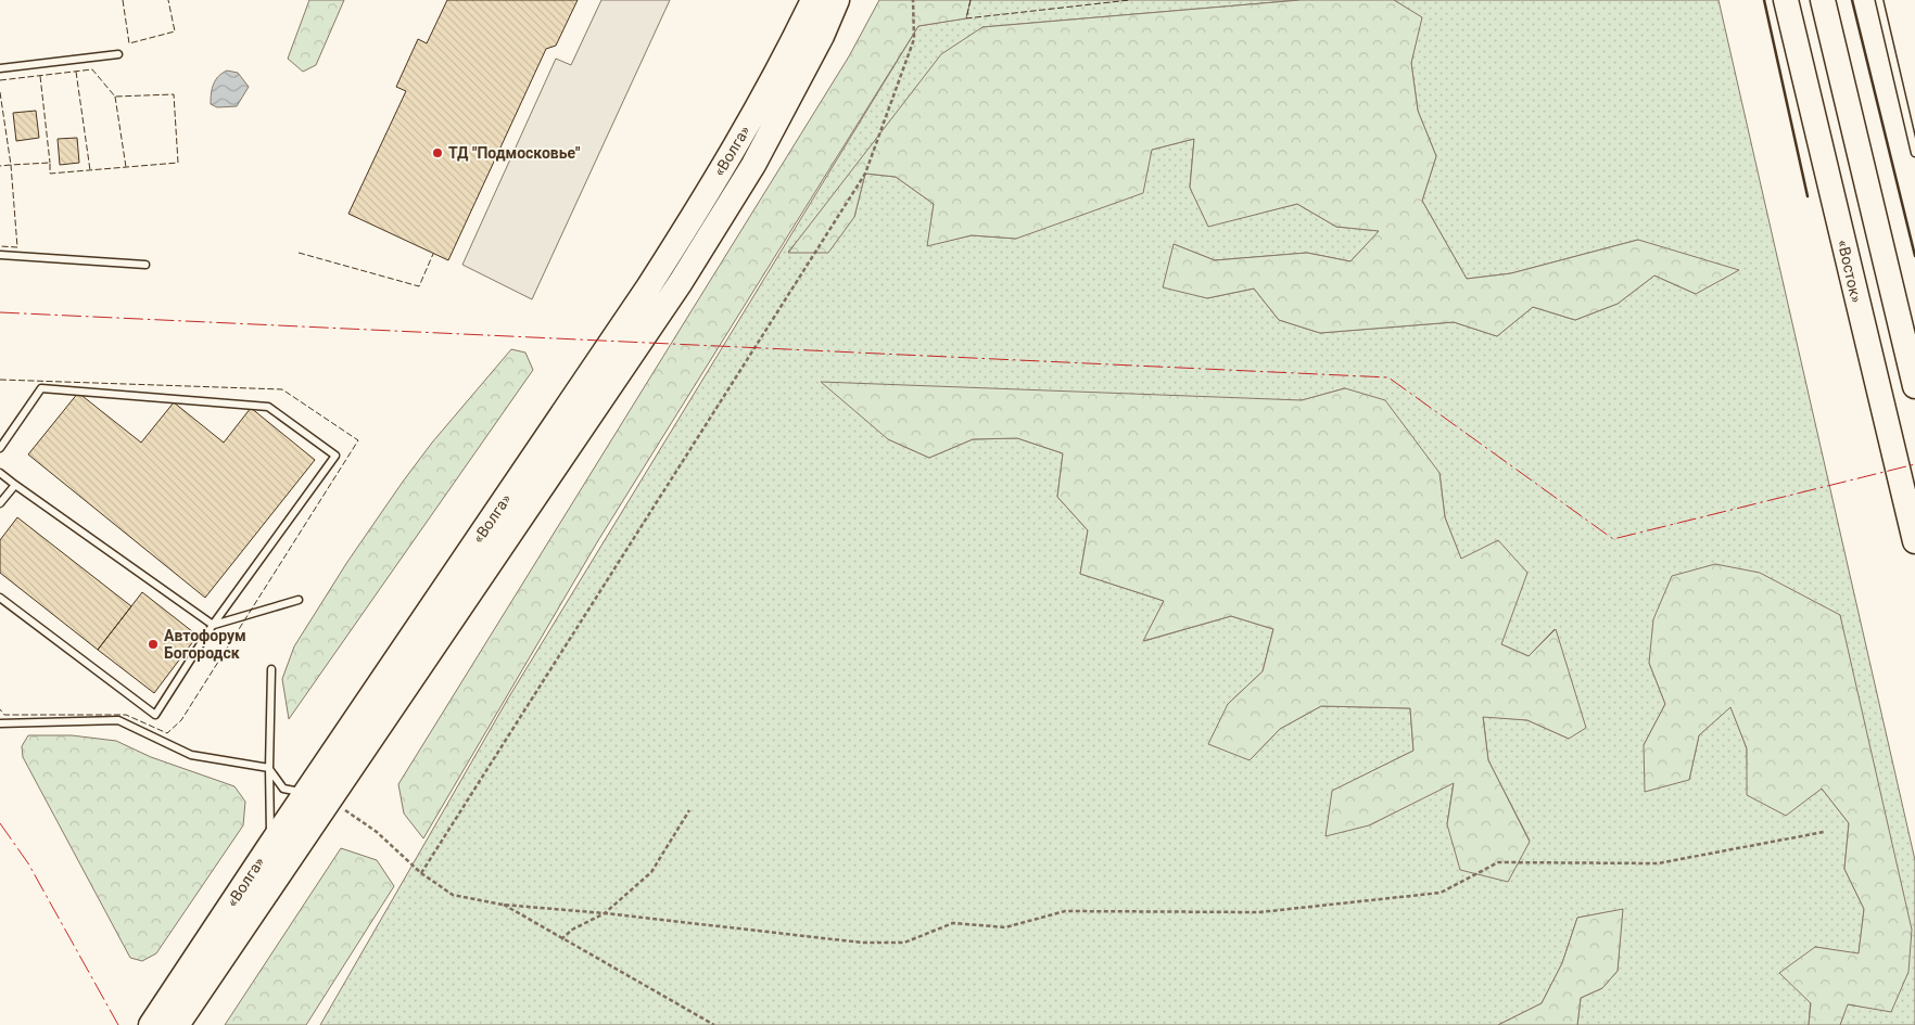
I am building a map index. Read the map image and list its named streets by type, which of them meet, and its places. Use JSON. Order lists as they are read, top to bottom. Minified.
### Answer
{"streets":{"highway":["«Волга»","«Восток»"]},"places":["ТД \"Подмосковье\"","Автофорум Богородск"]}
